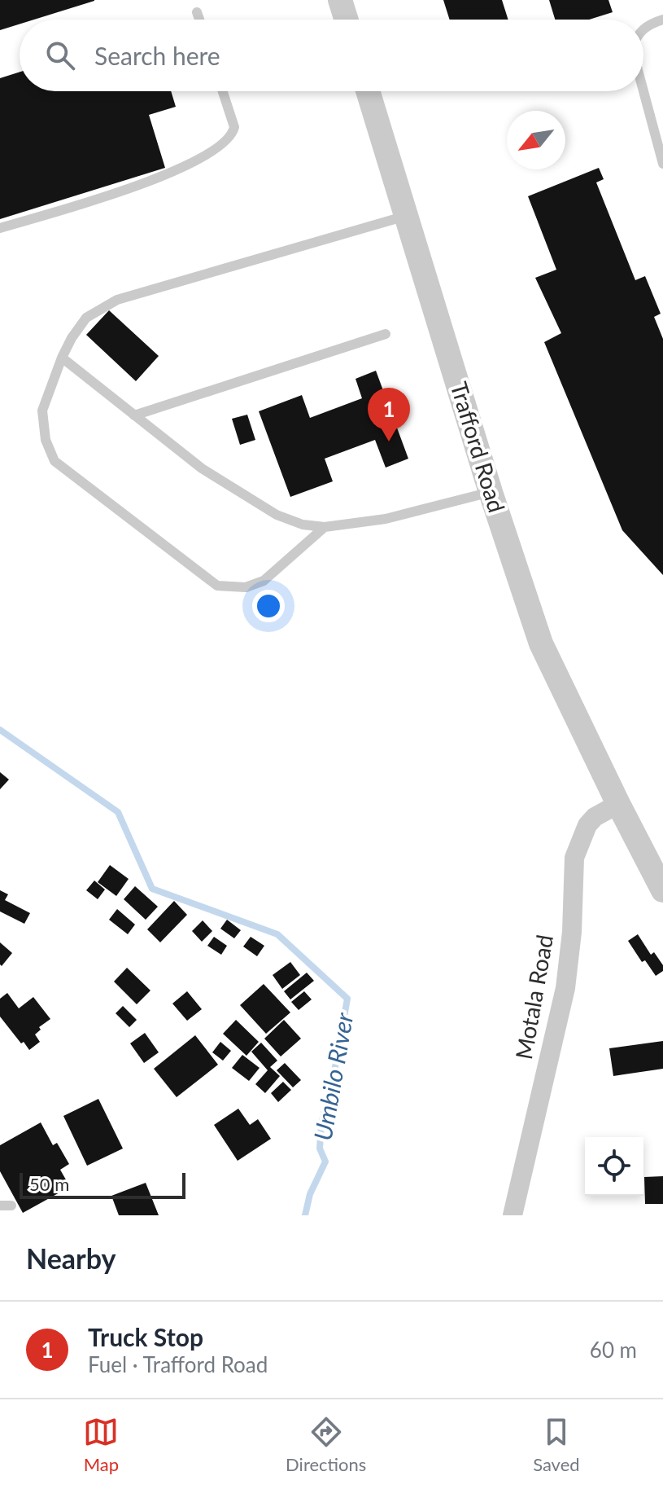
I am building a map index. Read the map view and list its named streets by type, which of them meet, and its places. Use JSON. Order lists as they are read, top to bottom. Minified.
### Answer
{"streets":{"street":["Trafford Road","Motala Road"]},"crossings":[["Trafford Road","Motala Road"]],"water":["Umbilo River"],"scale_bar":"50 m","north":"bottom left","page":{"search":"Search here","pins":"1","scale":"50 m","heading":"Nearby","list":[{"mark":"1","name":"Truck Stop","note":"Fuel · Trafford Road","value":"60 m"}],"nav":["Map","Directions","Saved"]}}
